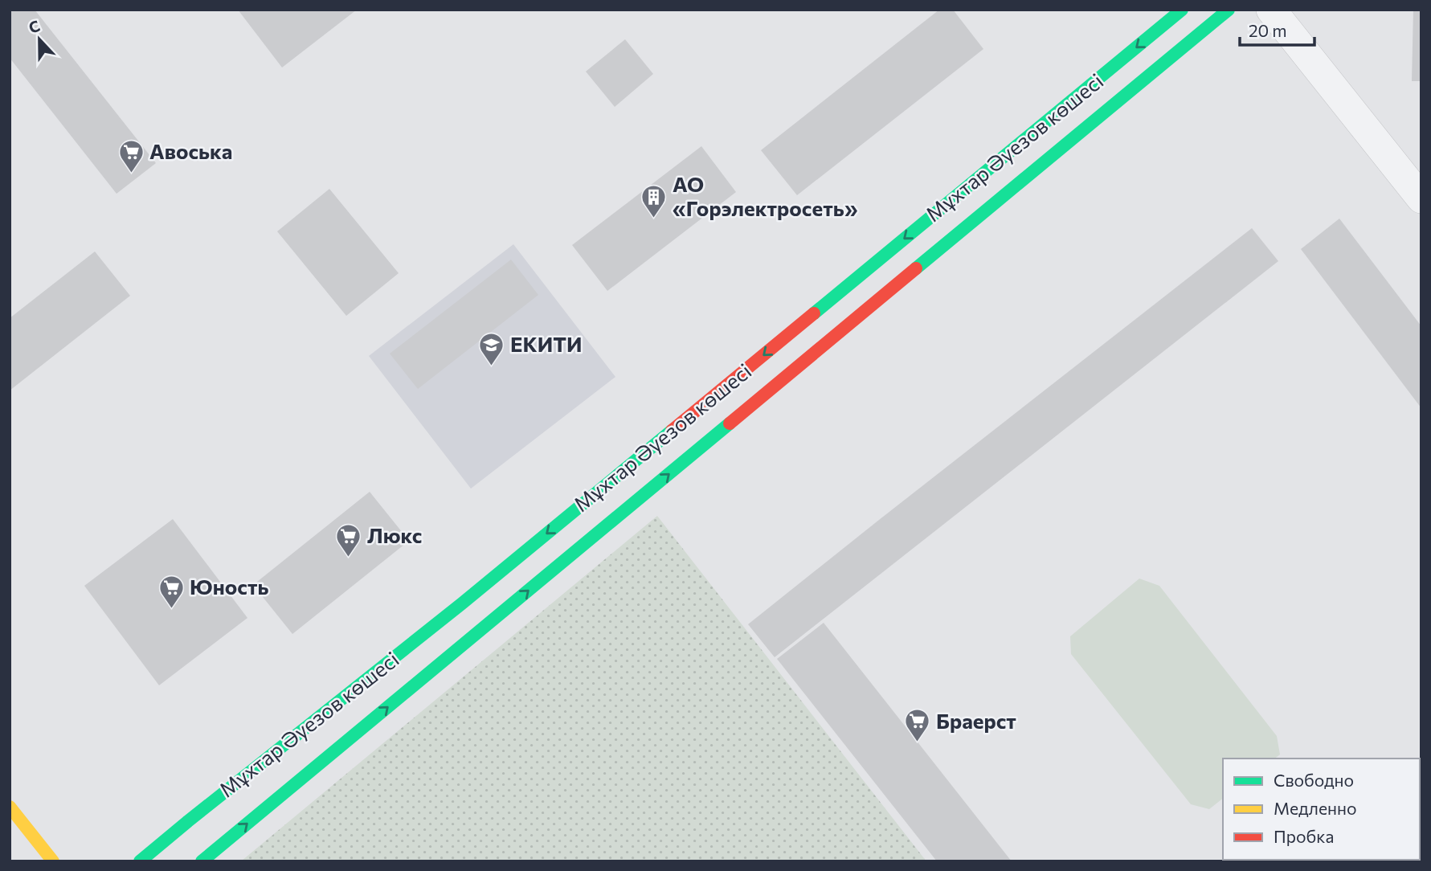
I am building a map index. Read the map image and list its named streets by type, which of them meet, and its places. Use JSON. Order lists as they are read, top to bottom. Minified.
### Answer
{"streets":{"street":["Мұхтар Әуезов көшесі"]},"places":{"supermarket":["Авоська","Люкс","Юность","Браерст"],"building":["АО «Горэлектросеть»"],"school or university":["ЕКИТИ"]},"legend":["Свободно","Медленно","Пробка"],"scale_bar":"20 m","north":"top"}
